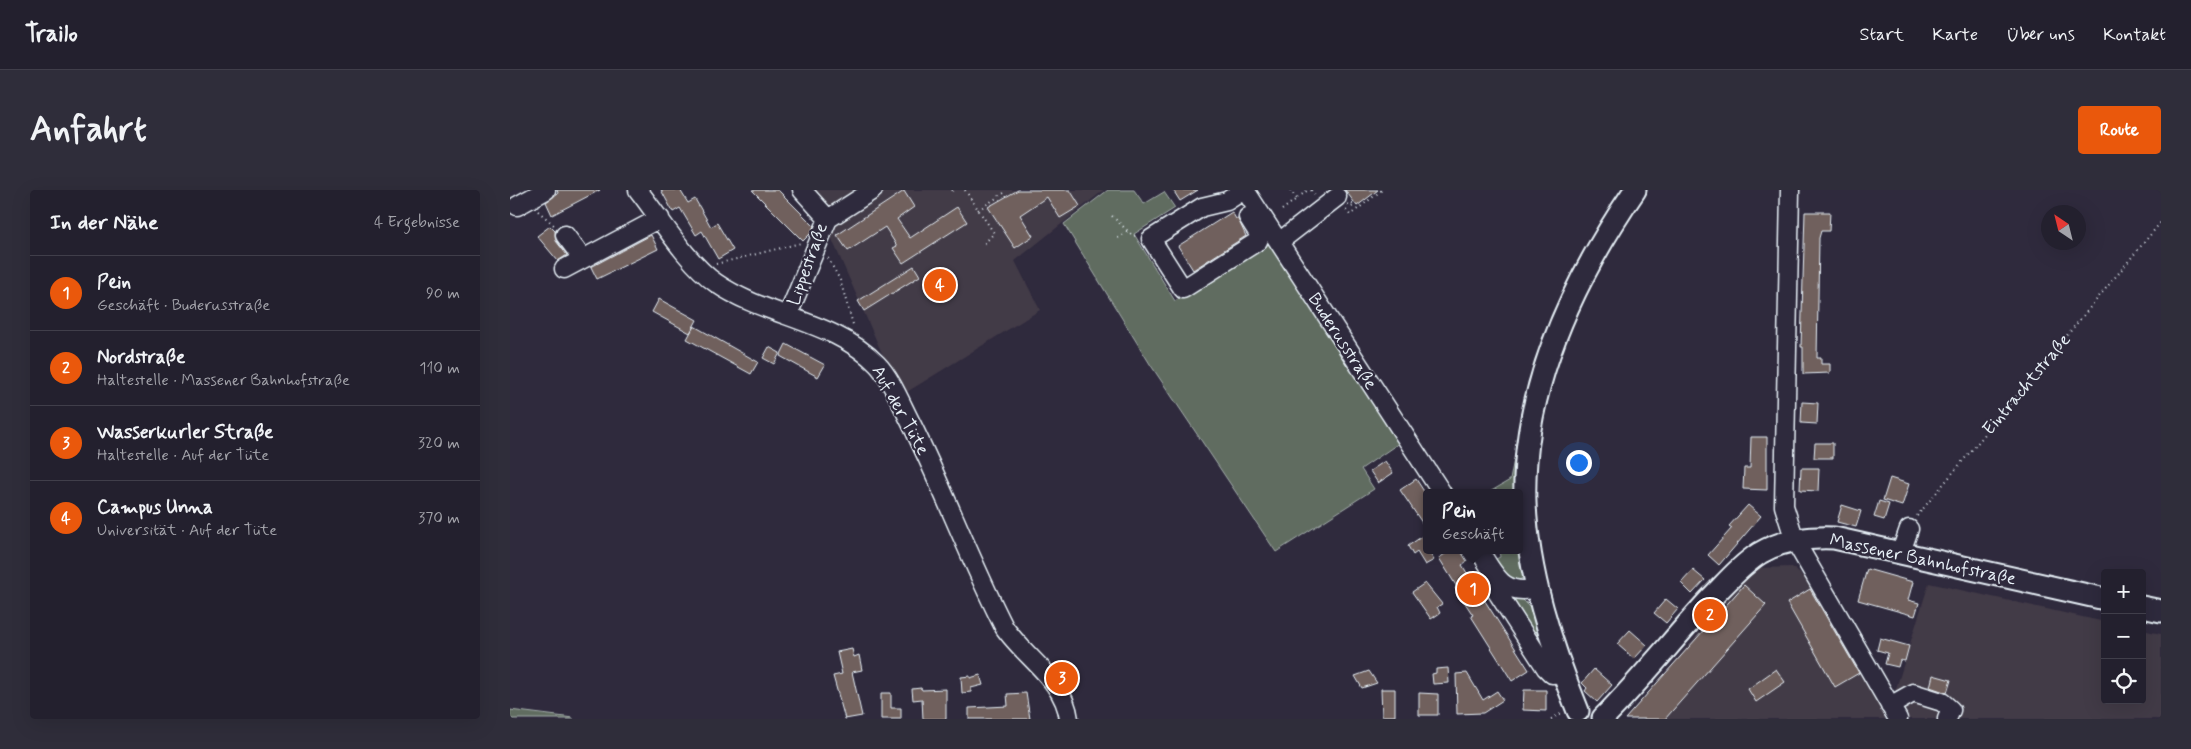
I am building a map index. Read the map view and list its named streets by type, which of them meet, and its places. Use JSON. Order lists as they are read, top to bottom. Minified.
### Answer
{"streets":{"main road":["Massener Bahnhofstraße"],"street":["Lippestraße","Buderusstraße","Auf der Tüte"],"path":["Eintrachtstraße"]},"crossings":[["Lippestraße","Auf der Tüte"]],"north":"top left","page":{"header":"Trailo","nav":["Start","Karte","Über uns","Kontakt"],"buttons":"Route","title":"Anfahrt","heading":["In der Nähe","4 Ergebnisse"],"list":[{"mark":"1","name":"Pein","note":"Geschäft · Buderusstraße","value":"90 m"},{"mark":"2","name":"Nordstraße","note":"Haltestelle · Massener Bahnhofstraße","value":"110 m"},{"mark":"3","name":"Wasserkurler Straße","note":"Haltestelle · Auf der Tüte","value":"320 m"},{"mark":"4","name":"Campus Unna","note":"Universität · Auf der Tüte","value":"370 m"}],"pins":["4","1","2","3"],"popup":["Pein","Geschäft"],"map_buttons":["+","−"]}}
